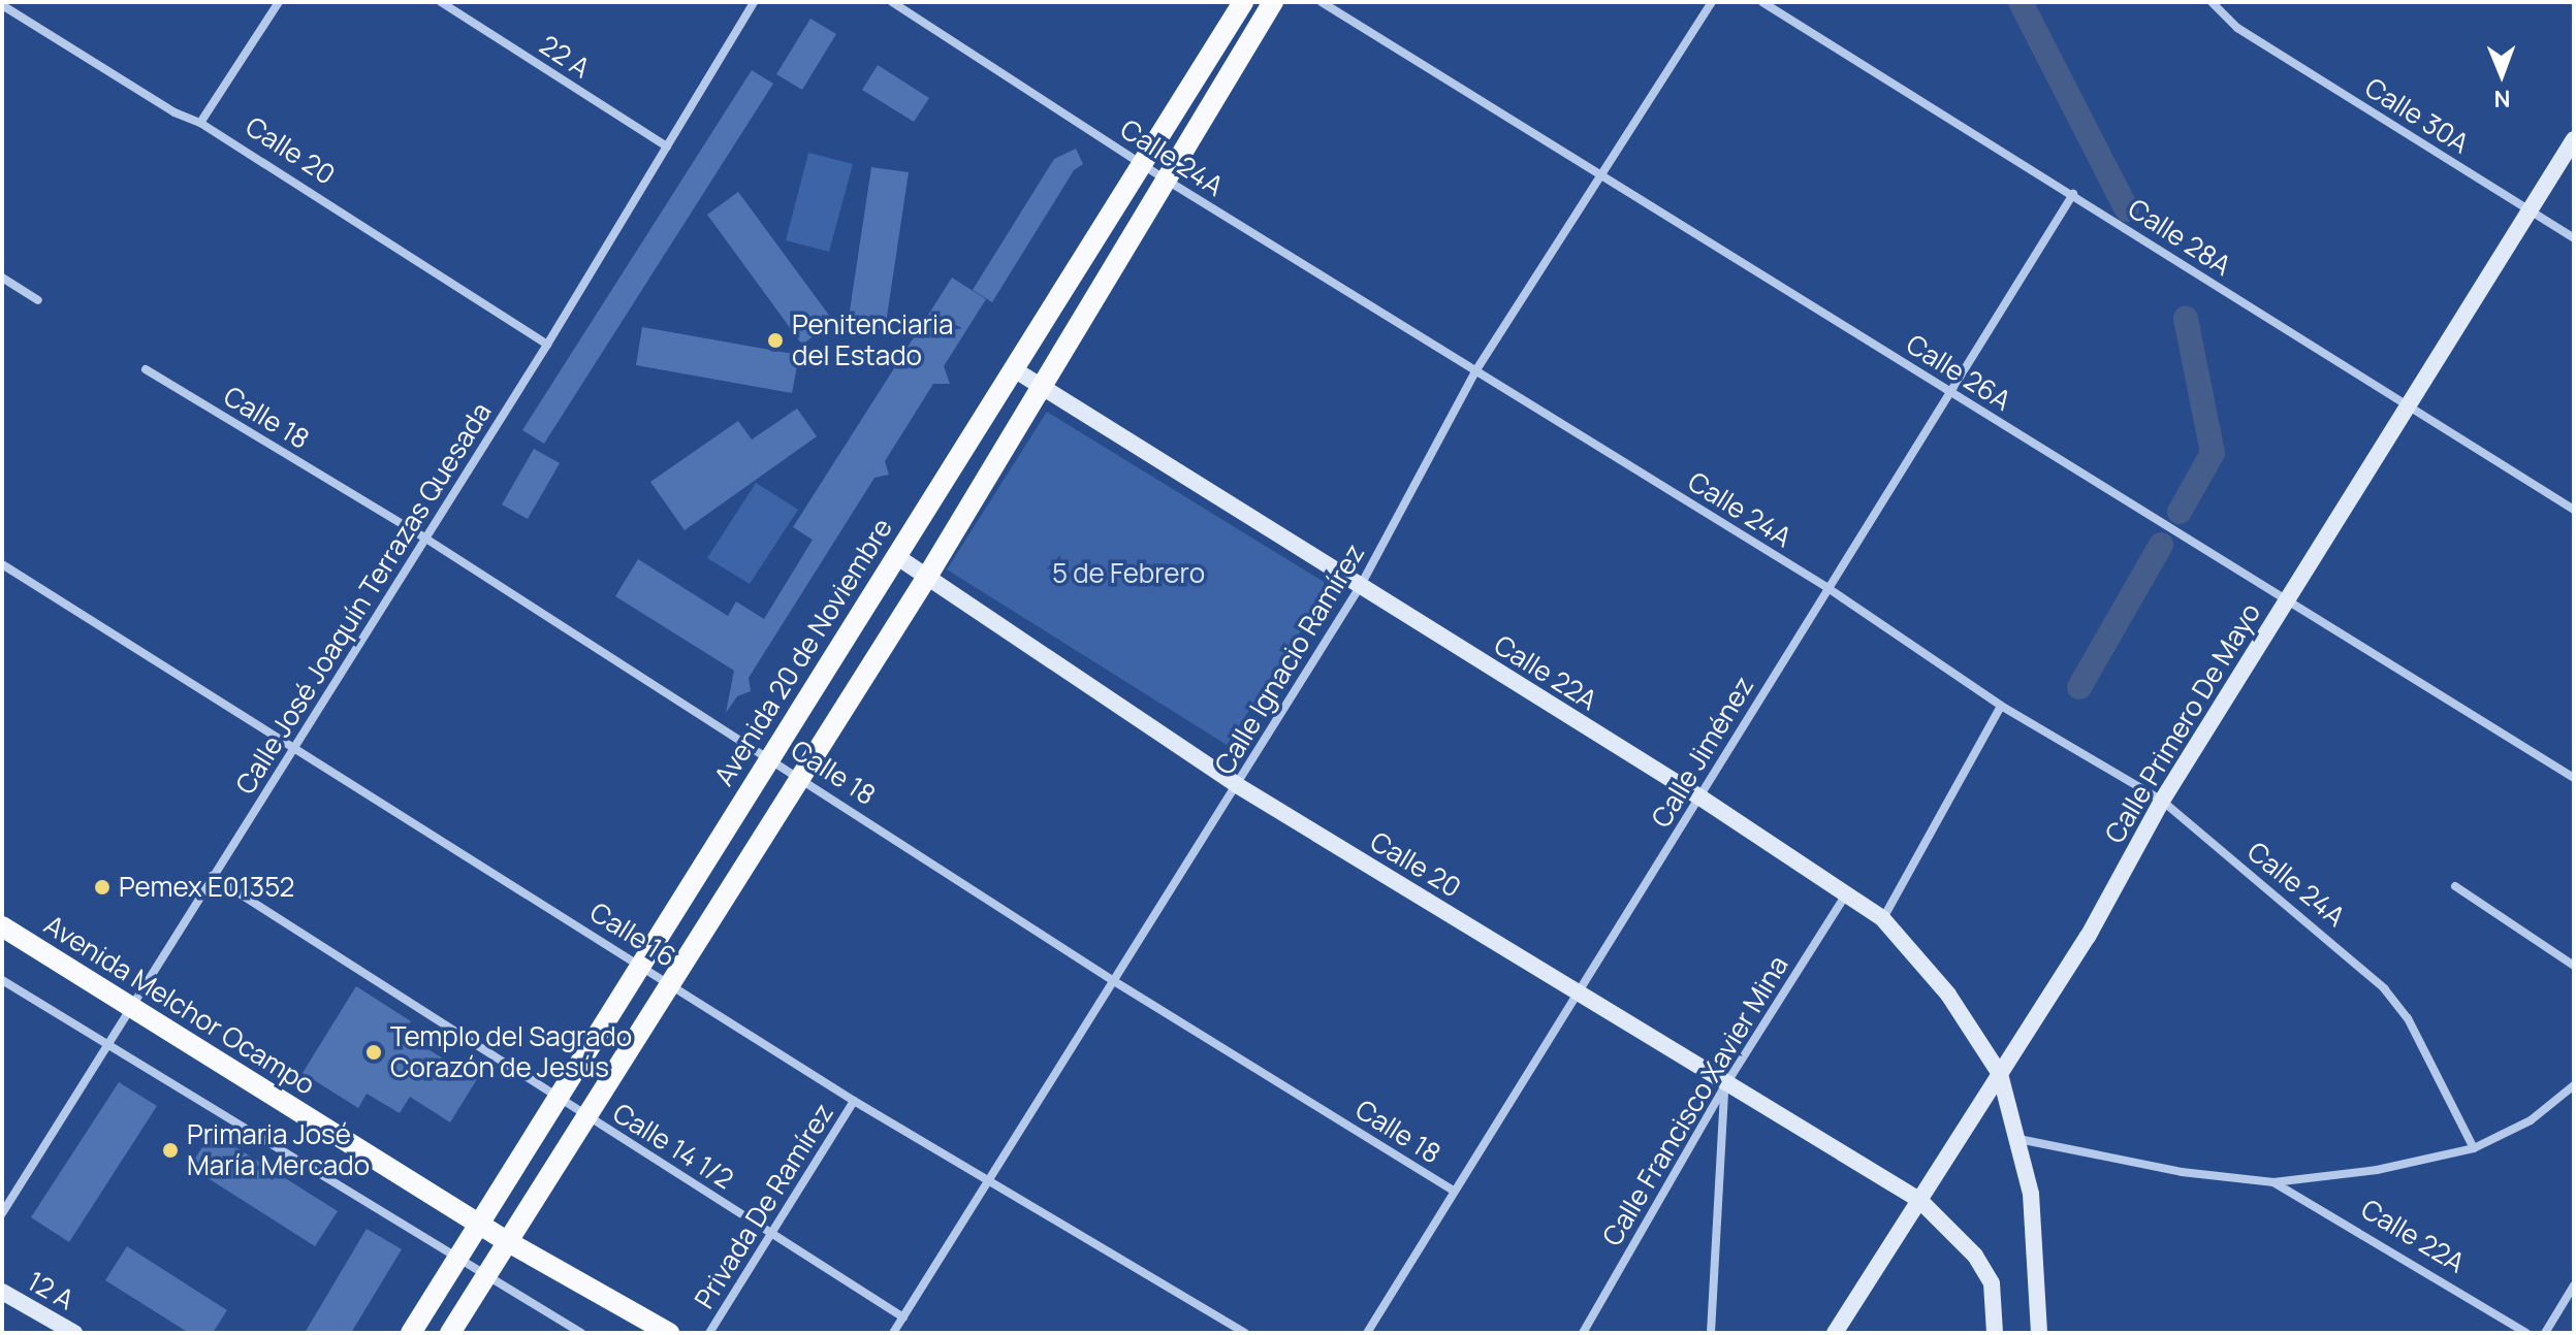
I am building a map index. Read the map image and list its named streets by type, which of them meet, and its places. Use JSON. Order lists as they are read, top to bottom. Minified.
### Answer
{"streets":{"main road":["Calle 20","Avenida 20 de Noviembre","Calle 22A","Calle Primero De Mayo","Avenida Melchor Ocampo","12 A"],"street":["22 A","Calle 30A","Calle 24A","Calle 28A","Calle 26A","Calle 18","Calle José Joaquín Terrazas Quesada","Calle Ignacio Ramírez","Calle Jiménez","Calle 16","Calle Francisco Xavier Mina","Calle 14 1/2","Privada De Ramírez"]},"crossings":[["22 A","Calle José Joaquín Terrazas Quesada"],["Calle 30A","Calle Primero De Mayo"],["Calle 20","Calle José Joaquín Terrazas Quesada"],["Calle 20","Avenida 20 de Noviembre"],["Calle 20","Calle Ignacio Ramírez"],["Calle 20","Calle Primero De Mayo"],["Calle 20","Calle Jiménez"],["Calle 20","Calle Francisco Xavier Mina"],["Calle 24A","Avenida 20 de Noviembre"],["Calle 24A","Calle Ignacio Ramírez"],["Calle 24A","Calle Primero De Mayo"],["Calle 24A","Calle Jiménez"],["Calle 28A","Calle Primero De Mayo"],["Calle 28A","Calle Jiménez"],["Calle 26A","Calle Ignacio Ramírez"],["Calle 26A","Calle Primero De Mayo"],["Calle 26A","Calle Jiménez"],["Calle 18","Calle José Joaquín Terrazas Quesada"],["Calle 18","Avenida 20 de Noviembre"],["Calle 18","Calle Ignacio Ramírez"],["Calle 18","Calle Jiménez"],["Calle José Joaquín Terrazas Quesada","Calle 16"],["Calle José Joaquín Terrazas Quesada","Avenida Melchor Ocampo"],["Calle José Joaquín Terrazas Quesada","Calle 14 1/2"],["Avenida 20 de Noviembre","Calle 22A"],["Avenida 20 de Noviembre","Calle 16"],["Avenida 20 de Noviembre","Avenida Melchor Ocampo"],["Avenida 20 de Noviembre","Calle 14 1/2"],["Calle Ignacio Ramírez","Calle 22A"],["Calle Ignacio Ramírez","Calle 16"],["Calle Ignacio Ramírez","Calle 14 1/2"],["Calle 22A","Calle Primero De Mayo"],["Calle 22A","Calle Jiménez"],["Calle 22A","Calle Francisco Xavier Mina"],["Calle 16","Privada De Ramírez"],["Calle 14 1/2","Privada De Ramírez"]],"parks":["5 de Febrero"],"places":["Penitenciaria del Estado","Pemex E01352","Templo del Sagrado Corazón de Jesús","Primaria José María Mercado"],"north":"bottom"}
